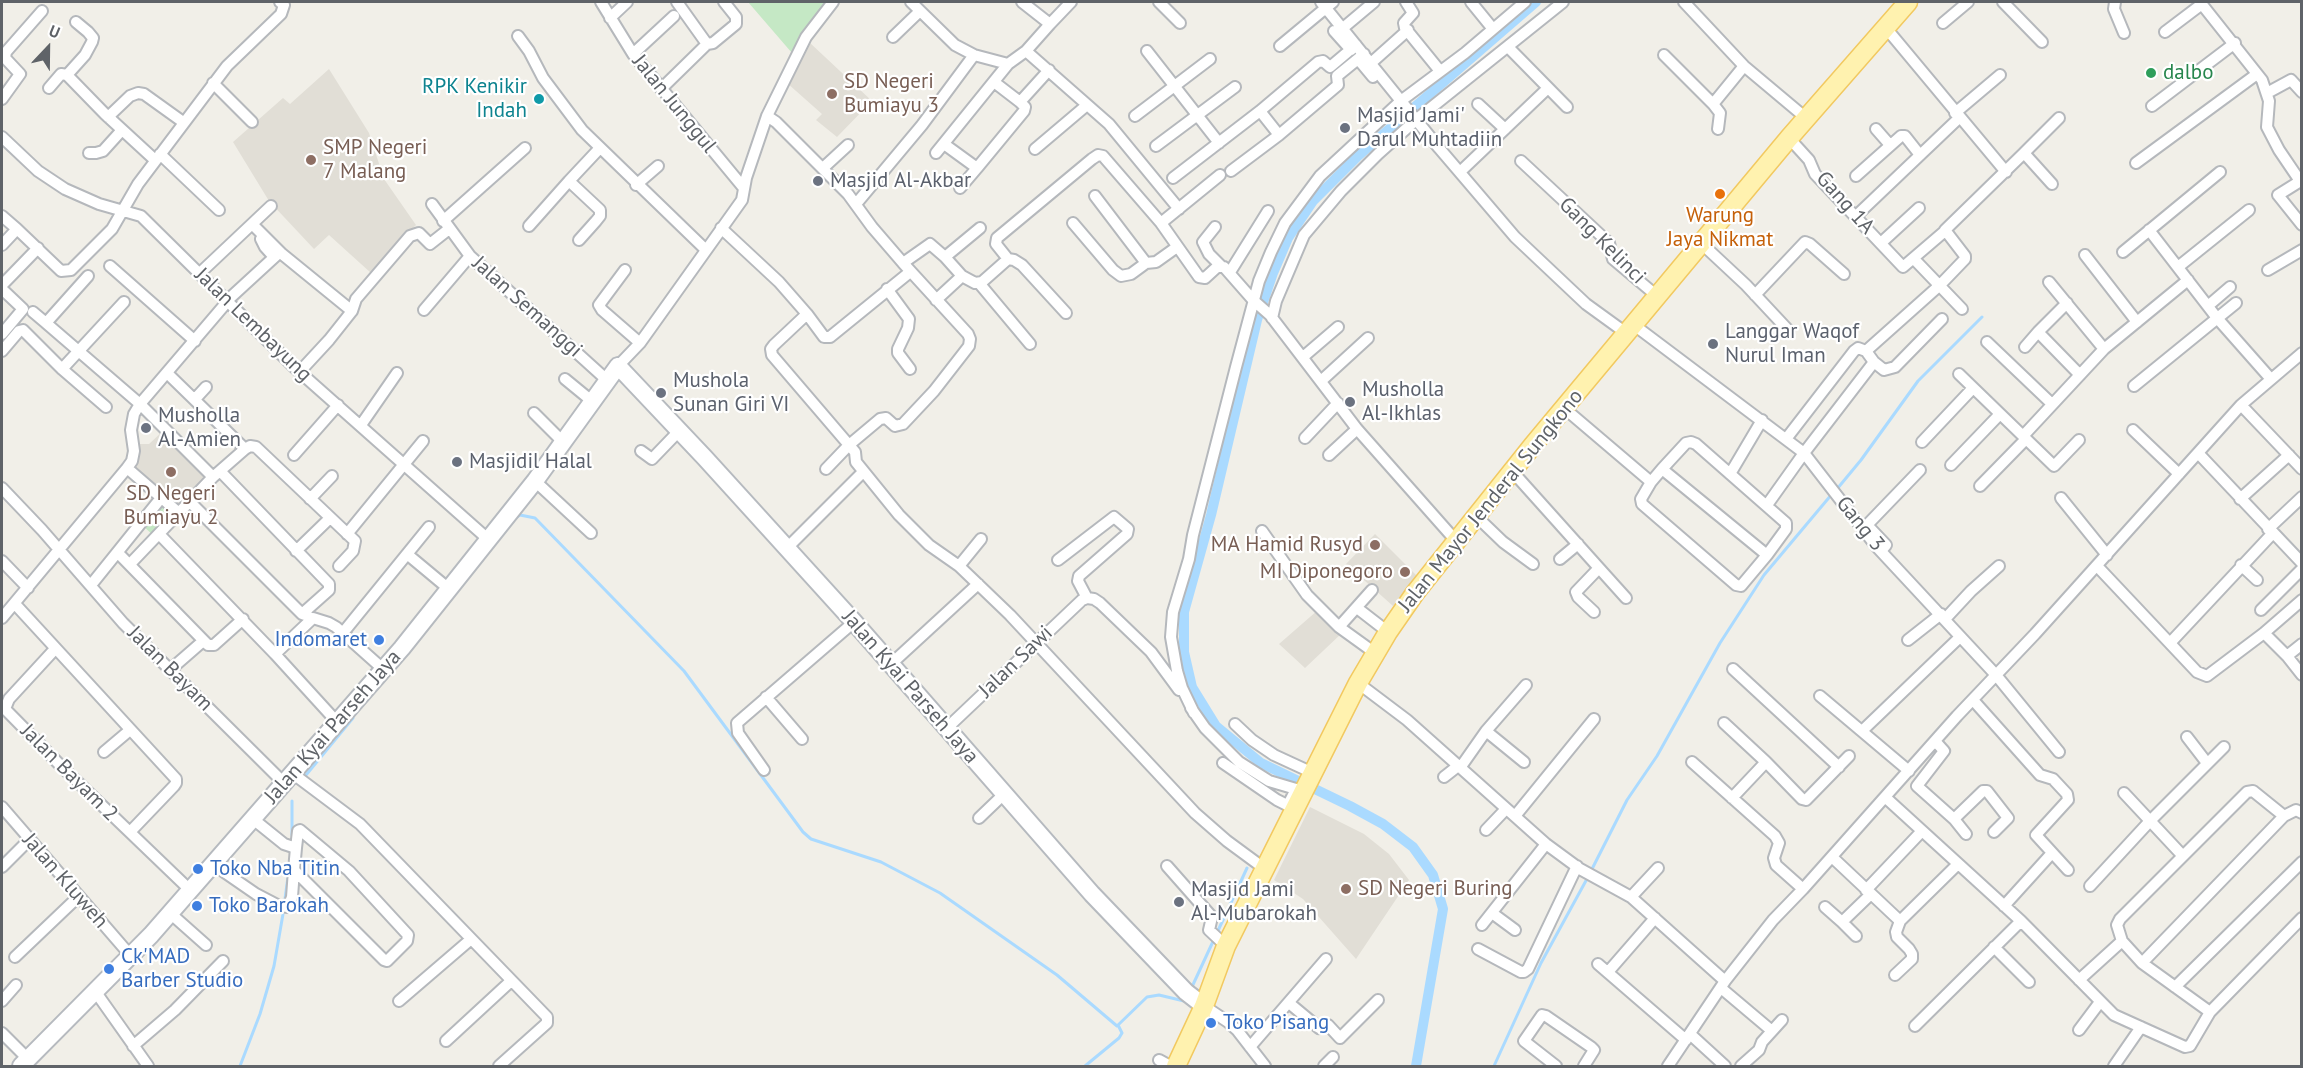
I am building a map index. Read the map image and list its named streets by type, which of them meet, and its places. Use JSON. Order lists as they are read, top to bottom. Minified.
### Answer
{"streets":{"main road":["Jalan Mayor Jenderal Sungkono","Jalan Kyai Parseh Jaya"],"street":["Jalan Junggul","Gang 1A","Gang Kelinci","Jalan Semanggi","Jalan Lembayung","Gang 3","Jalan Sawi","Jalan Bayam","Jalan Bayam 2","Jalan Kluweh"]},"crossings":[["Jalan Junggul","Jalan Kyai Parseh Jaya"],["Gang 1A","Jalan Mayor Jenderal Sungkono"],["Gang Kelinci","Jalan Mayor Jenderal Sungkono"],["Jalan Semanggi","Jalan Kyai Parseh Jaya"],["Jalan Lembayung","Jalan Kyai Parseh Jaya"],["Jalan Mayor Jenderal Sungkono","Gang 3"],["Jalan Mayor Jenderal Sungkono","Jalan Kyai Parseh Jaya"],["Jalan Sawi","Jalan Kyai Parseh Jaya"],["Jalan Bayam","Jalan Kyai Parseh Jaya"],["Jalan Kyai Parseh Jaya","Jalan Bayam 2"],["Jalan Kyai Parseh Jaya","Jalan Kluweh"]],"places":["dalbo","SD Negeri Bumiayu 3","RPK Kenikir Indah","Masjid Jami' Darul Muhtadiin","SMP Negeri 7 Malang","Masjid Al-Akbar","Warung Jaya Nikmat","Langgar Waqof Nurul Iman","Mushola Sunan Giri VI","Musholla Al-Ikhlas","Musholla Al-Amien","Masjidil Halal","SD Negeri Bumiayu 2","MA Hamid Rusyd","MI Diponegoro","Indomaret","Toko Nba Titin","SD Negeri Buring","Masjid Jami Al-Mubarokah","Toko Barokah","Ck'MAD Barber Studio","Toko Pisang"],"north":"top"}
